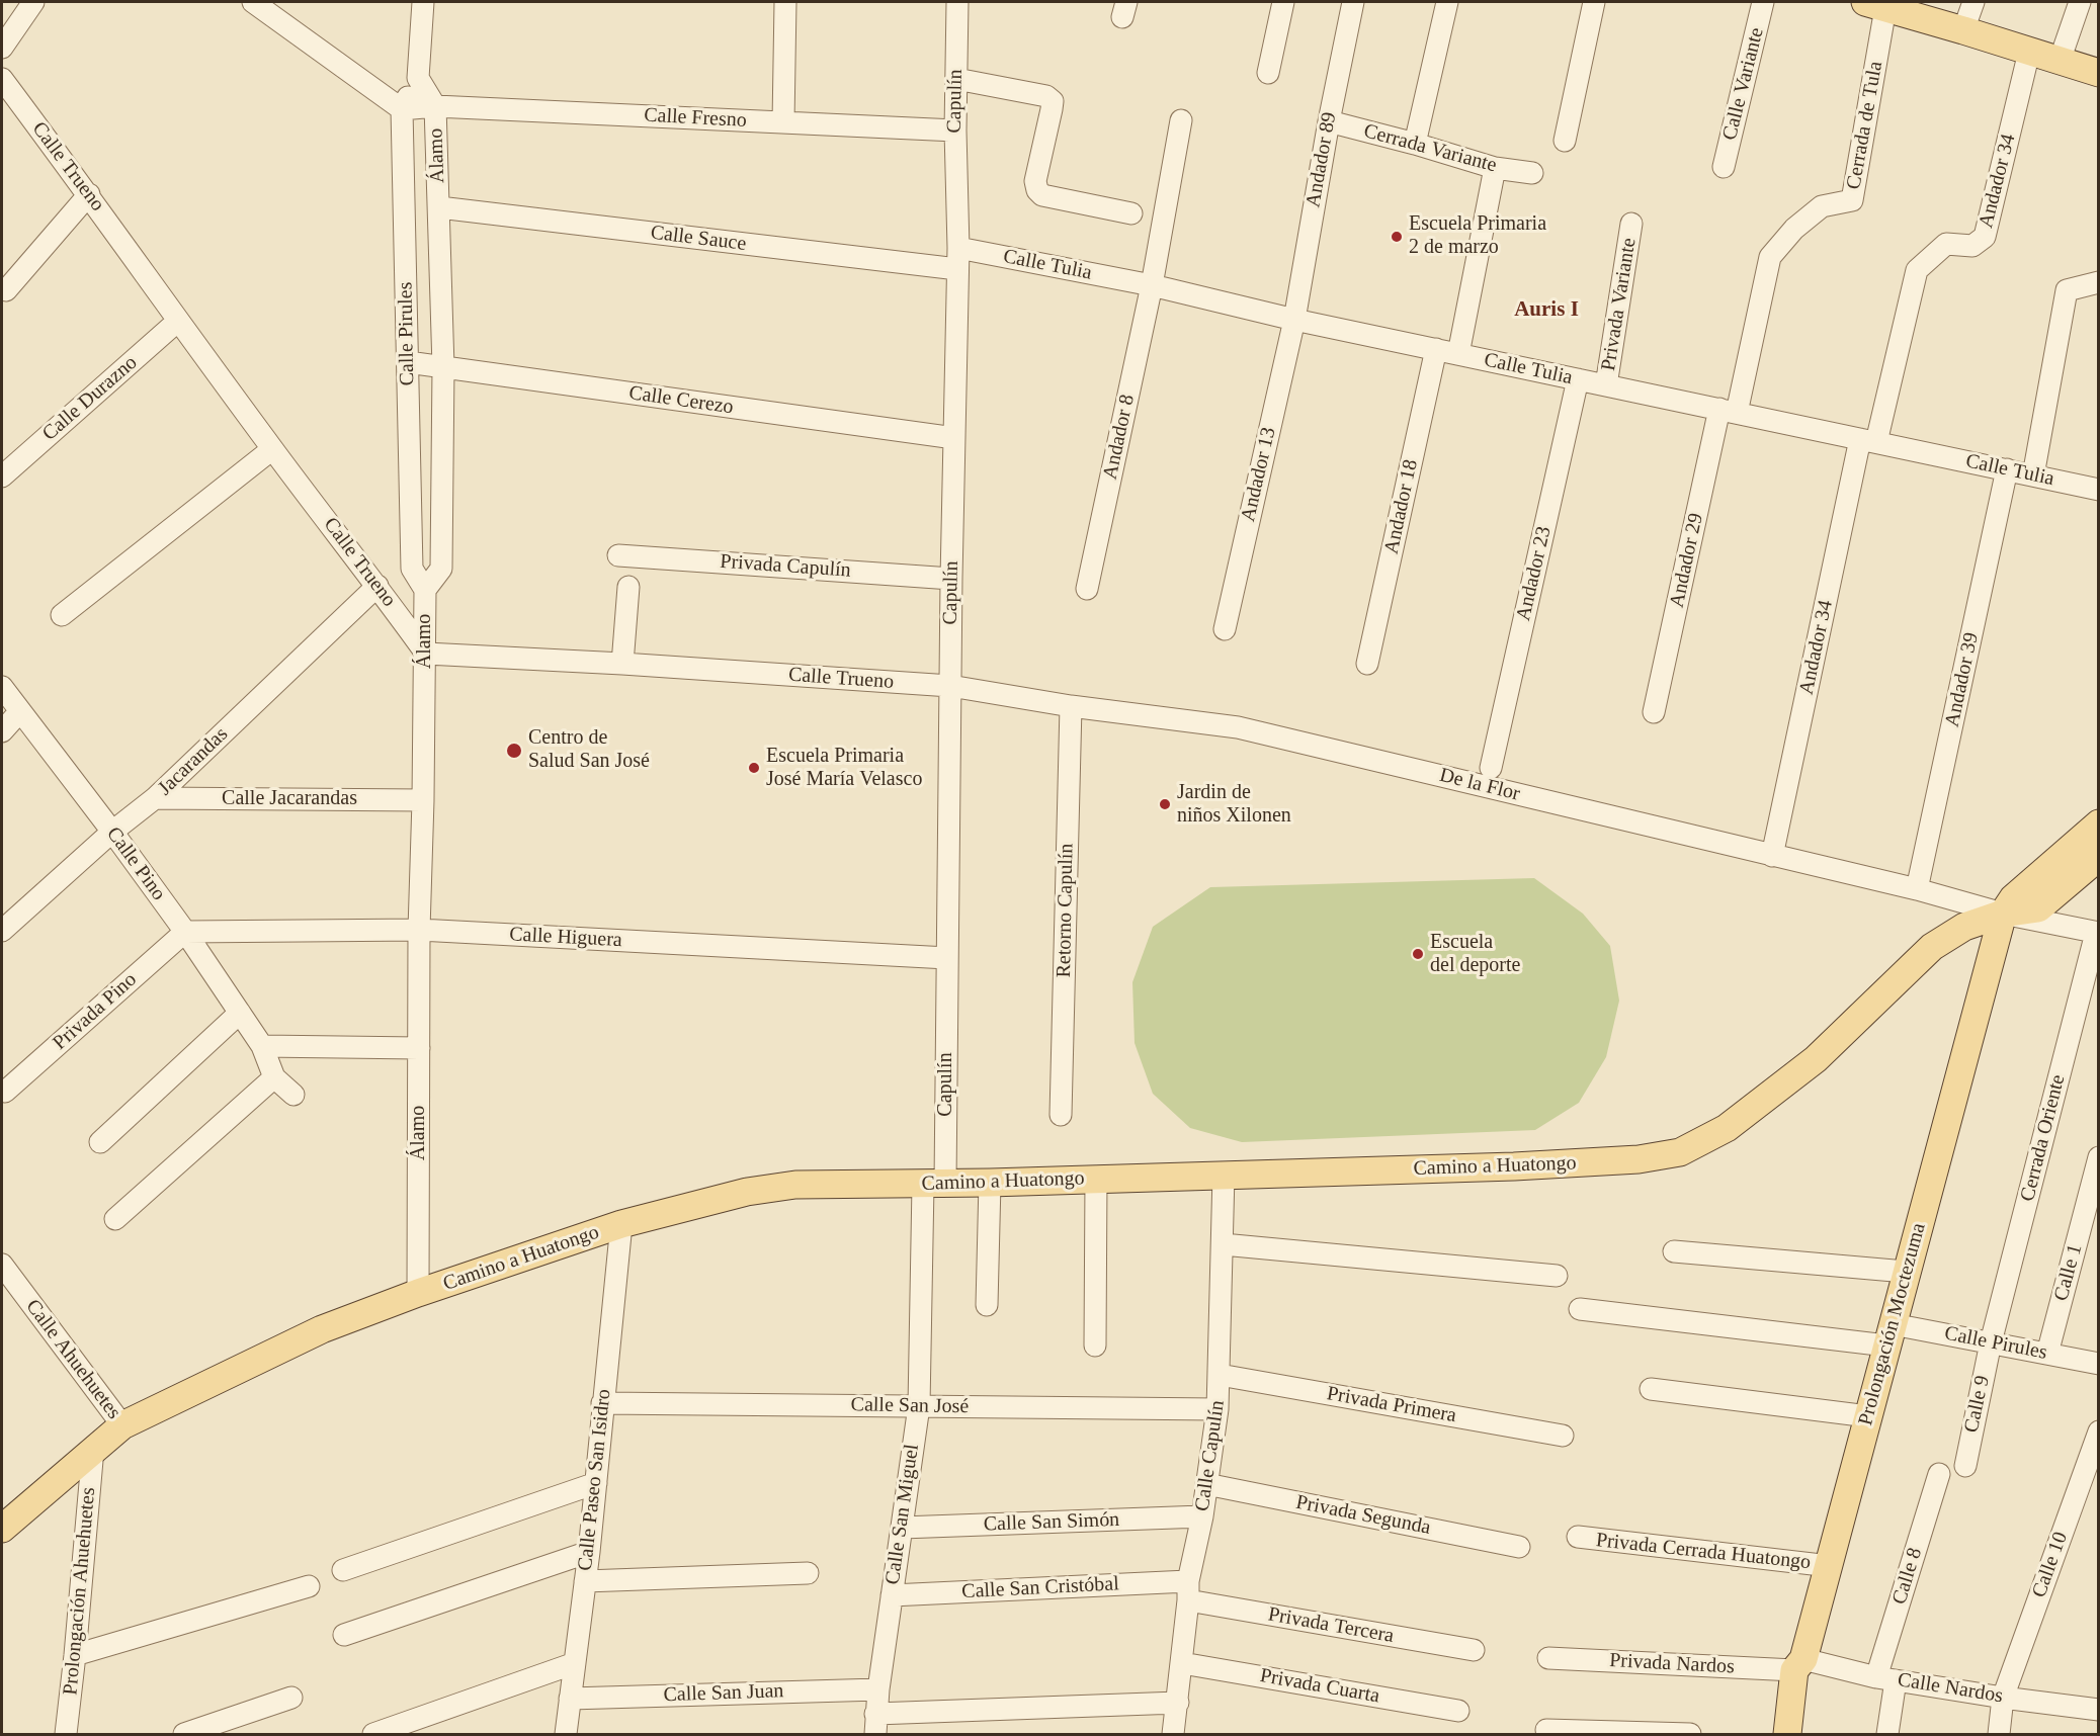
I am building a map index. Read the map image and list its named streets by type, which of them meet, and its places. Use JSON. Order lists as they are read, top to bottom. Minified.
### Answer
{"streets":{"main road":["Camino a Huatongo","Prolongación Moctezuma"],"street":["Calle Variante","Capulín","Calle Fresno","Cerrada de Tula","Cerrada Variante","Álamo","Andador 89","Calle Trueno","Andador 34","Calle Sauce","Calle Tulia","Privada Variante","Calle Pirules","Calle Durazno","Calle Cerezo","Andador 8","Andador 13","Andador 18","Andador 29","Privada Capulín","Andador 23","Andador 39","Jacarandas","De la Flor","Calle Jacarandas","Calle Pino","Retorno Capulín","Calle Higuera","Privada Pino","Cerrada Oriente","Calle 1","Calle Ahuehuetes","Calle 9","Privada Primera","Calle San José","Calle Capulín","Calle Paseo San Isidro","Calle San Miguel","Privada Segunda","Calle San Simón","Privada Cerrada Huatongo","Calle 10","Calle 8","Calle San Cristóbal","Prolongación Ahuehuetes","Privada Tercera","Privada Nardos","Privada Cuarta","Calle Nardos","Calle San Juan"]},"crossings":[["Capulín","Calle Fresno"],["Capulín","Calle Trueno"],["Capulín","Calle Sauce"],["Capulín","Calle Tulia"],["Capulín","Calle Cerezo"],["Capulín","Privada Capulín"],["Capulín","De la Flor"],["Capulín","Calle Higuera"],["Capulín","Camino a Huatongo"],["Capulín","Calle San Miguel"],["Calle Fresno","Álamo"],["Calle Fresno","Calle Pirules"],["Cerrada de Tula","Calle Tulia"],["Cerrada de Tula","Andador 29"],["Cerrada Variante","Andador 89"],["Álamo","Calle Trueno"],["Álamo","Calle Sauce"],["Álamo","Calle Pirules"],["Álamo","Calle Cerezo"],["Álamo","Calle Jacarandas"],["Álamo","Calle Higuera"],["Álamo","Camino a Huatongo"],["Andador 89","Calle Tulia"],["Andador 89","Andador 13"],["Calle Trueno","Calle Durazno"],["Calle Trueno","Jacarandas"],["Calle Trueno","De la Flor"],["Andador 34","Calle Tulia"],["Andador 34","De la Flor"],["Calle Tulia","Privada Variante"],["Calle Tulia","Andador 8"],["Calle Tulia","Andador 13"],["Calle Tulia","Andador 18"],["Calle Tulia","Andador 29"],["Calle Tulia","Andador 23"],["Calle Tulia","Andador 39"],["Calle Pirules","Calle Cerezo"],["Calle Pirules","Cerrada Oriente"],["Calle Pirules","Calle 1"],["Calle Pirules","Prolongación Moctezuma"],["Calle Pirules","Calle 9"],["Andador 39","De la Flor"],["Jacarandas","Calle Jacarandas"],["Jacarandas","Calle Pino"],["De la Flor","Retorno Capulín"],["De la Flor","Cerrada Oriente"],["De la Flor","Camino a Huatongo"],["De la Flor","Prolongación Moctezuma"],["Calle Pino","Calle Higuera"],["Calle Pino","Privada Pino"],["Calle Higuera","Privada Pino"],["Cerrada Oriente","Calle 9"],["Camino a Huatongo","Prolongación Moctezuma"],["Camino a Huatongo","Calle Ahuehuetes"],["Camino a Huatongo","Calle Capulín"],["Camino a Huatongo","Calle Paseo San Isidro"],["Camino a Huatongo","Calle San Miguel"],["Camino a Huatongo","Prolongación Ahuehuetes"],["Prolongación Moctezuma","Privada Cerrada Huatongo"],["Prolongación Moctezuma","Privada Nardos"],["Prolongación Moctezuma","Calle Nardos"],["Privada Primera","Calle Capulín"],["Calle San José","Calle Capulín"],["Calle San José","Calle Paseo San Isidro"],["Calle San José","Calle San Miguel"],["Calle Capulín","Privada Segunda"],["Calle Capulín","Calle San Simón"],["Calle Capulín","Calle San Cristóbal"],["Calle Capulín","Privada Tercera"],["Calle Capulín","Privada Cuarta"],["Calle Paseo San Isidro","Calle San Juan"],["Calle San Miguel","Calle San Simón"],["Calle San Miguel","Calle San Cristóbal"],["Calle San Miguel","Calle San Juan"],["Calle 10","Calle Nardos"],["Calle 8","Calle Nardos"],["Calle San Cristóbal","Privada Tercera"],["Privada Nardos","Calle Nardos"]],"districts":["Auris I"],"places":["Escuela Primaria 2 de marzo","Centro de Salud San José","Escuela Primaria José María Velasco","Jardin de niños Xilonen","Escuela del deporte"]}
